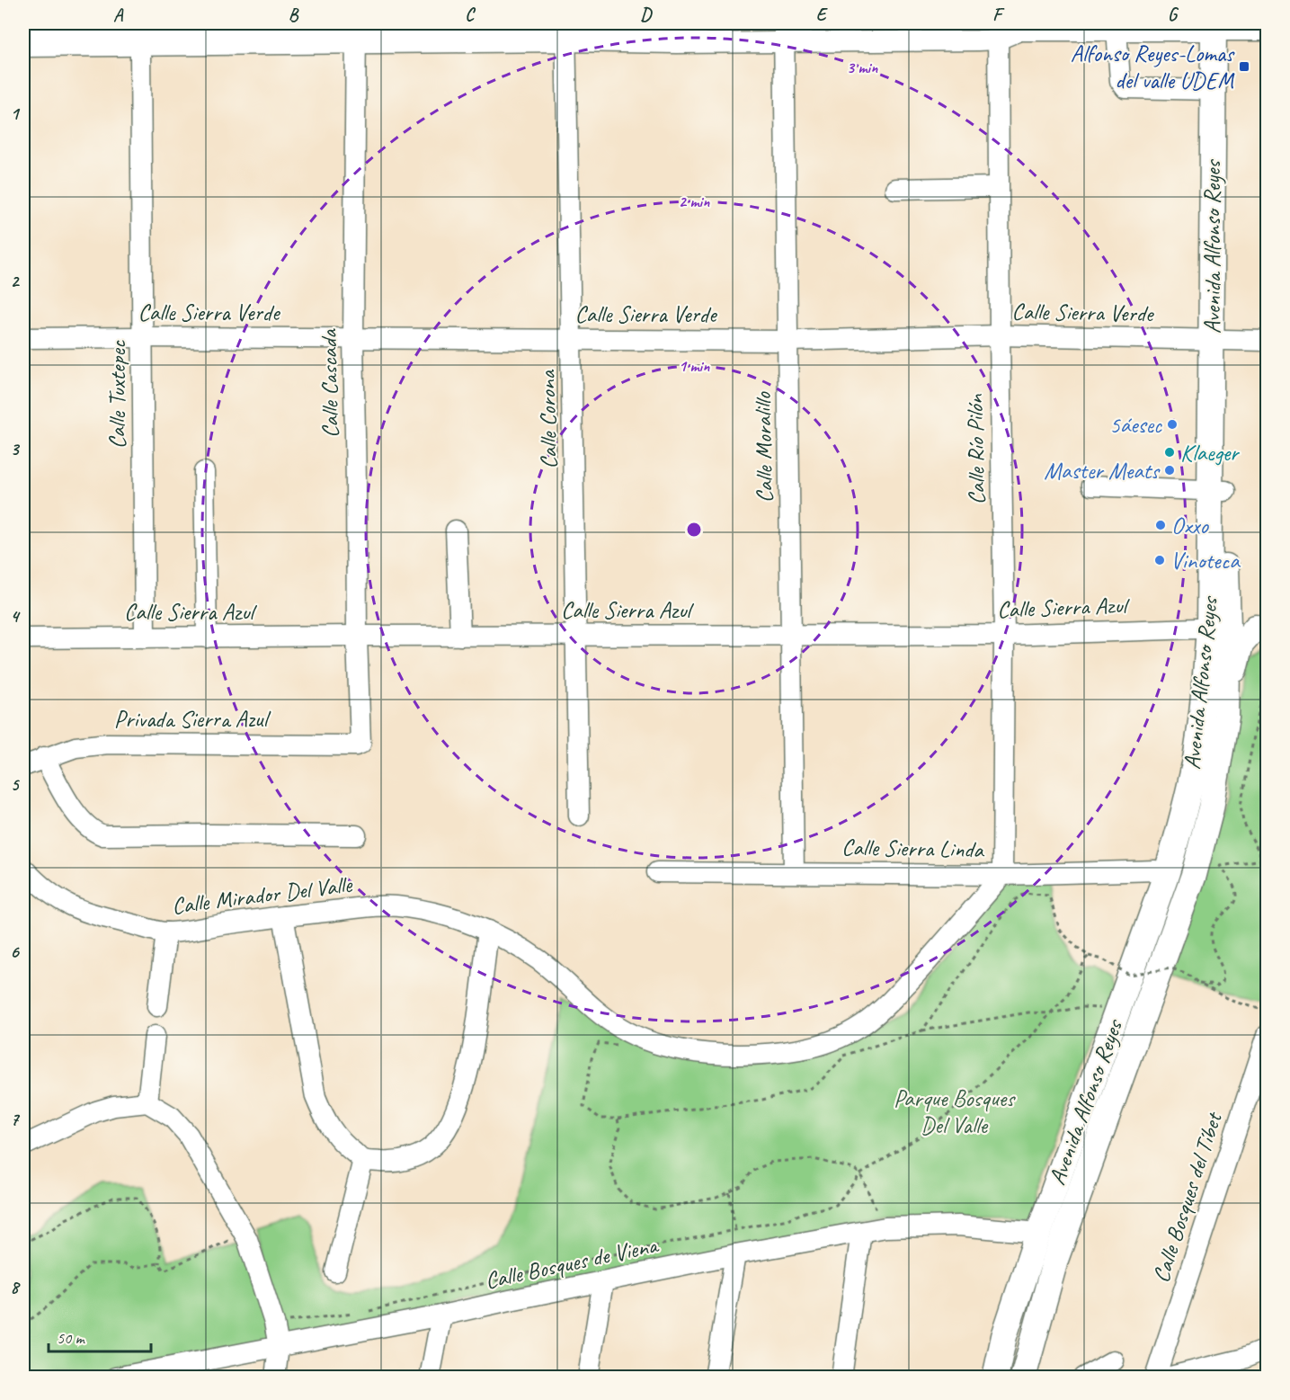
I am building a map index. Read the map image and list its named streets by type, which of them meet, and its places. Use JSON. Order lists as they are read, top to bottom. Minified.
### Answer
{"streets":{"main road":["Avenida Alfonso Reyes"],"street":["Calle Sierra Verde","Calle Cascada","Calle Tuxtepec","Calle Corona","Calle Moralillo","Calle Río Pilón","Calle Sierra Azul","Privada Sierra Azul","Calle Sierra Linda","Calle Mirador Del Valle","Calle Bosques del Tíbet","Calle Bosques de Viena"]},"crossings":[["Avenida Alfonso Reyes","Calle Sierra Verde"],["Avenida Alfonso Reyes","Calle Sierra Azul"],["Avenida Alfonso Reyes","Calle Sierra Linda"],["Avenida Alfonso Reyes","Calle Bosques de Viena"],["Calle Sierra Verde","Calle Cascada"],["Calle Sierra Verde","Calle Tuxtepec"],["Calle Sierra Verde","Calle Corona"],["Calle Sierra Verde","Calle Moralillo"],["Calle Sierra Verde","Calle Río Pilón"],["Calle Cascada","Calle Sierra Azul"],["Calle Cascada","Privada Sierra Azul"],["Calle Tuxtepec","Calle Sierra Azul"],["Calle Corona","Calle Sierra Azul"],["Calle Moralillo","Calle Sierra Azul"],["Calle Moralillo","Calle Sierra Linda"],["Calle Río Pilón","Calle Sierra Azul"],["Calle Río Pilón","Calle Sierra Linda"],["Calle Río Pilón","Calle Mirador Del Valle"],["Calle Sierra Linda","Calle Mirador Del Valle"]],"parks":["Parque Bosques Del Valle"],"places":{"transit":["Alfonso Reyes-Lomas del valle UDEM"],"other":["5áesec","Klaeger","Master Meats","Oxxo","Vinoteca"]},"scale_bar":"50 m","grid":{"columns":["A","B","C","D","E","F","G"],"rows":["1","2","3","4","5","6","7","8"]},"rings":["3 min","2 min","1 min"]}
